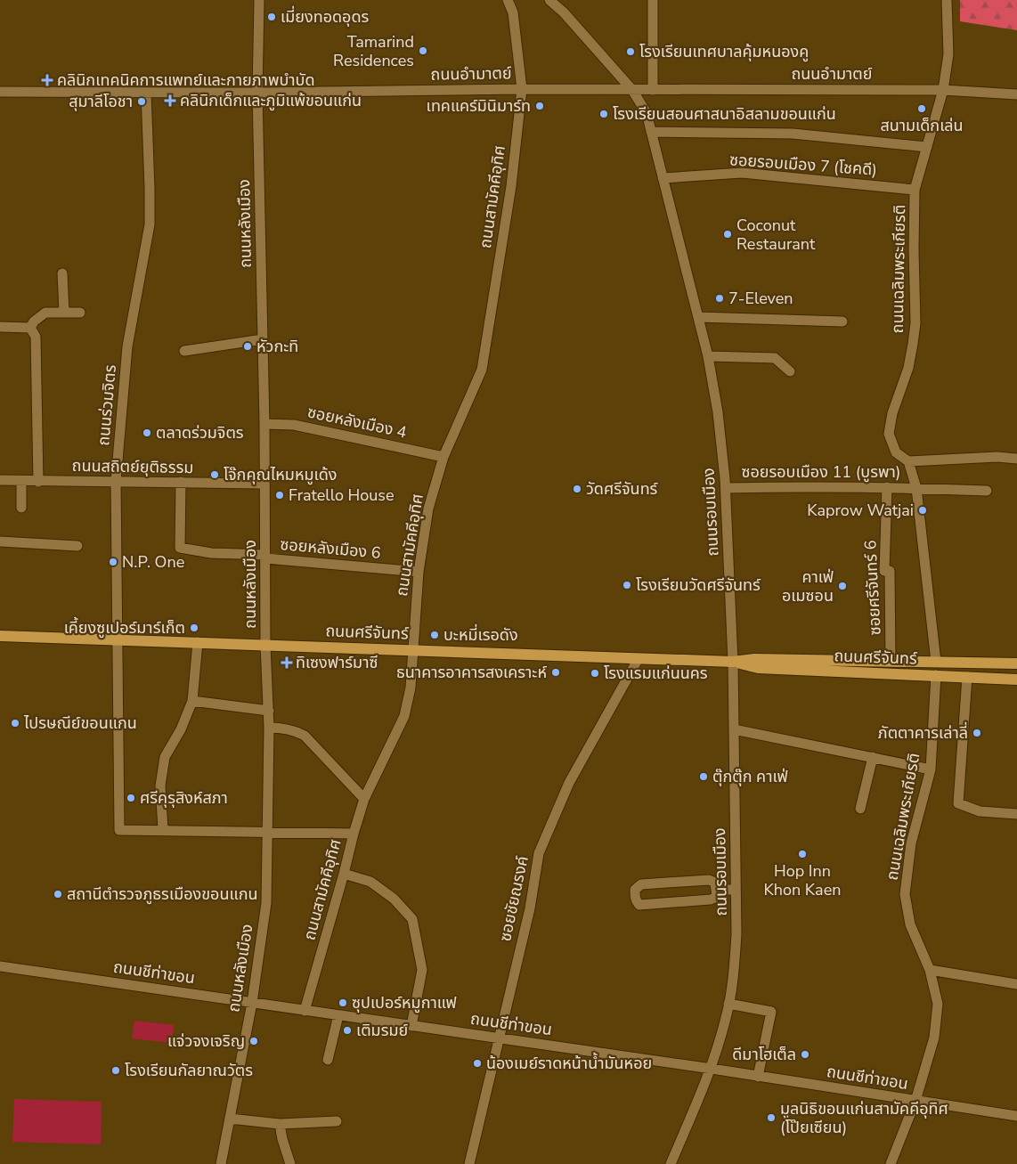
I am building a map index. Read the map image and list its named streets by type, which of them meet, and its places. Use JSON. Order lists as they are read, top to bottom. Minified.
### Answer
{"streets":{"main road":["ถนนศรีจันทร์"],"street":["ถนนอำมาตย์","ซอยรอบเมือง 7 (โชคดี)","ถนนสามัคคีอุทิศ","ถนนหลังเมือง","ถนนเฉลิมพระเกียรติ","ถนนร่วมจิตร","ซอยหลังเมือง 4","ถนนสถิตย์ยุติธรรม","ซอยรอบเมือง 11 (บูรพา)","ถนนรอบเมือง","ซอยหลังเมือง 6","ซอยศรีจันทร์ 6","ซอยชัยณรงค์","ถนนชีท่าขอน"]},"crossings":[["ถนนอำมาตย์","ถนนสามัคคีอุทิศ"],["ถนนอำมาตย์","ถนนหลังเมือง"],["ถนนอำมาตย์","ถนนเฉลิมพระเกียรติ"],["ถนนอำมาตย์","ถนนร่วมจิตร"],["ถนนอำมาตย์","ถนนรอบเมือง"],["ซอยรอบเมือง 7 (โชคดี)","ถนนเฉลิมพระเกียรติ"],["ซอยรอบเมือง 7 (โชคดี)","ถนนรอบเมือง"],["ถนนสามัคคีอุทิศ","ซอยหลังเมือง 4"],["ถนนสามัคคีอุทิศ","ซอยหลังเมือง 6"],["ถนนสามัคคีอุทิศ","ถนนศรีจันทร์"],["ถนนสามัคคีอุทิศ","ถนนชีท่าขอน"],["ถนนหลังเมือง","ซอยหลังเมือง 4"],["ถนนหลังเมือง","ถนนสถิตย์ยุติธรรม"],["ถนนหลังเมือง","ซอยหลังเมือง 6"],["ถนนหลังเมือง","ถนนศรีจันทร์"],["ถนนหลังเมือง","ถนนชีท่าขอน"],["ถนนเฉลิมพระเกียรติ","ซอยรอบเมือง 11 (บูรพา)"],["ถนนเฉลิมพระเกียรติ","ถนนศรีจันทร์"],["ถนนเฉลิมพระเกียรติ","ถนนชีท่าขอน"],["ถนนร่วมจิตร","ถนนสถิตย์ยุติธรรม"],["ถนนร่วมจิตร","ถนนศรีจันทร์"],["ถนนสถิตย์ยุติธรรม","ซอยหลังเมือง 6"],["ซอยรอบเมือง 11 (บูรพา)","ถนนรอบเมือง"],["ซอยรอบเมือง 11 (บูรพา)","ซอยศรีจันทร์ 6"],["ถนนรอบเมือง","ถนนศรีจันทร์"],["ถนนรอบเมือง","ถนนชีท่าขอน"],["ซอยศรีจันทร์ 6","ถนนศรีจันทร์"],["ถนนศรีจันทร์","ซอยชัยณรงค์"],["ซอยชัยณรงค์","ถนนชีท่าขอน"]],"places":{"other":["เมี่ยงทอดอุดร","Tamarind Residences","โรงเรียนเทศบาลคุ้มหนองคู","สุมาลีโอชา","เทคแคร์มินิมาร์ท","สนามเด็กเล่น","โรงเรียนสอนศาสนาอิสลามขอนแก่น","Coconut Restaurant","7-Eleven","หัวกะทิ","ตลาดร่วมจิตร","โจ๊กคุณไหมหมูเด้ง","วัดศรีจันทร์","Fratello House","Kaprow Watjai","N.P. One","โรงเรียนวัดศรีจันทร์","คาเฟ่ อเมซอน","เคี้ยงซูเปอร์มาร์เก็ต","บะหมี่เรอดัง","ธนาคารอาคารสงเคราะห์","โรงแรมแก่นนคร","ไปรษณีย์ขอนแกน","ภัตตาคารเล่าลี่","ตุ๊กตุ๊ก คาเฟ่","ศรีคุรุสิงห์สภา","Hop Inn Khon Kaen","สถานีตำรวจภูธรเมืองขอนแกน","ซุปเปอร์หมูกาแฟ","เติมรมย์","แจ่วจงเจริญ","ดีมาโฮเต็ล","น้องเมย์ราดหน้าน้ำมันหอย","โรงเรียนกัลยาณวัตร","มูลนิธิขอนแก่นสามัคคีอุทิศ (โป๊ยเซียน)"],"health":["คลินิกเทคนิคการแพทย์และกายภาพบำบัด","คลินิกเด็กและภูมิแพ้ขอนแก่น","ทิเซงฟาร์มาซี"]}}
